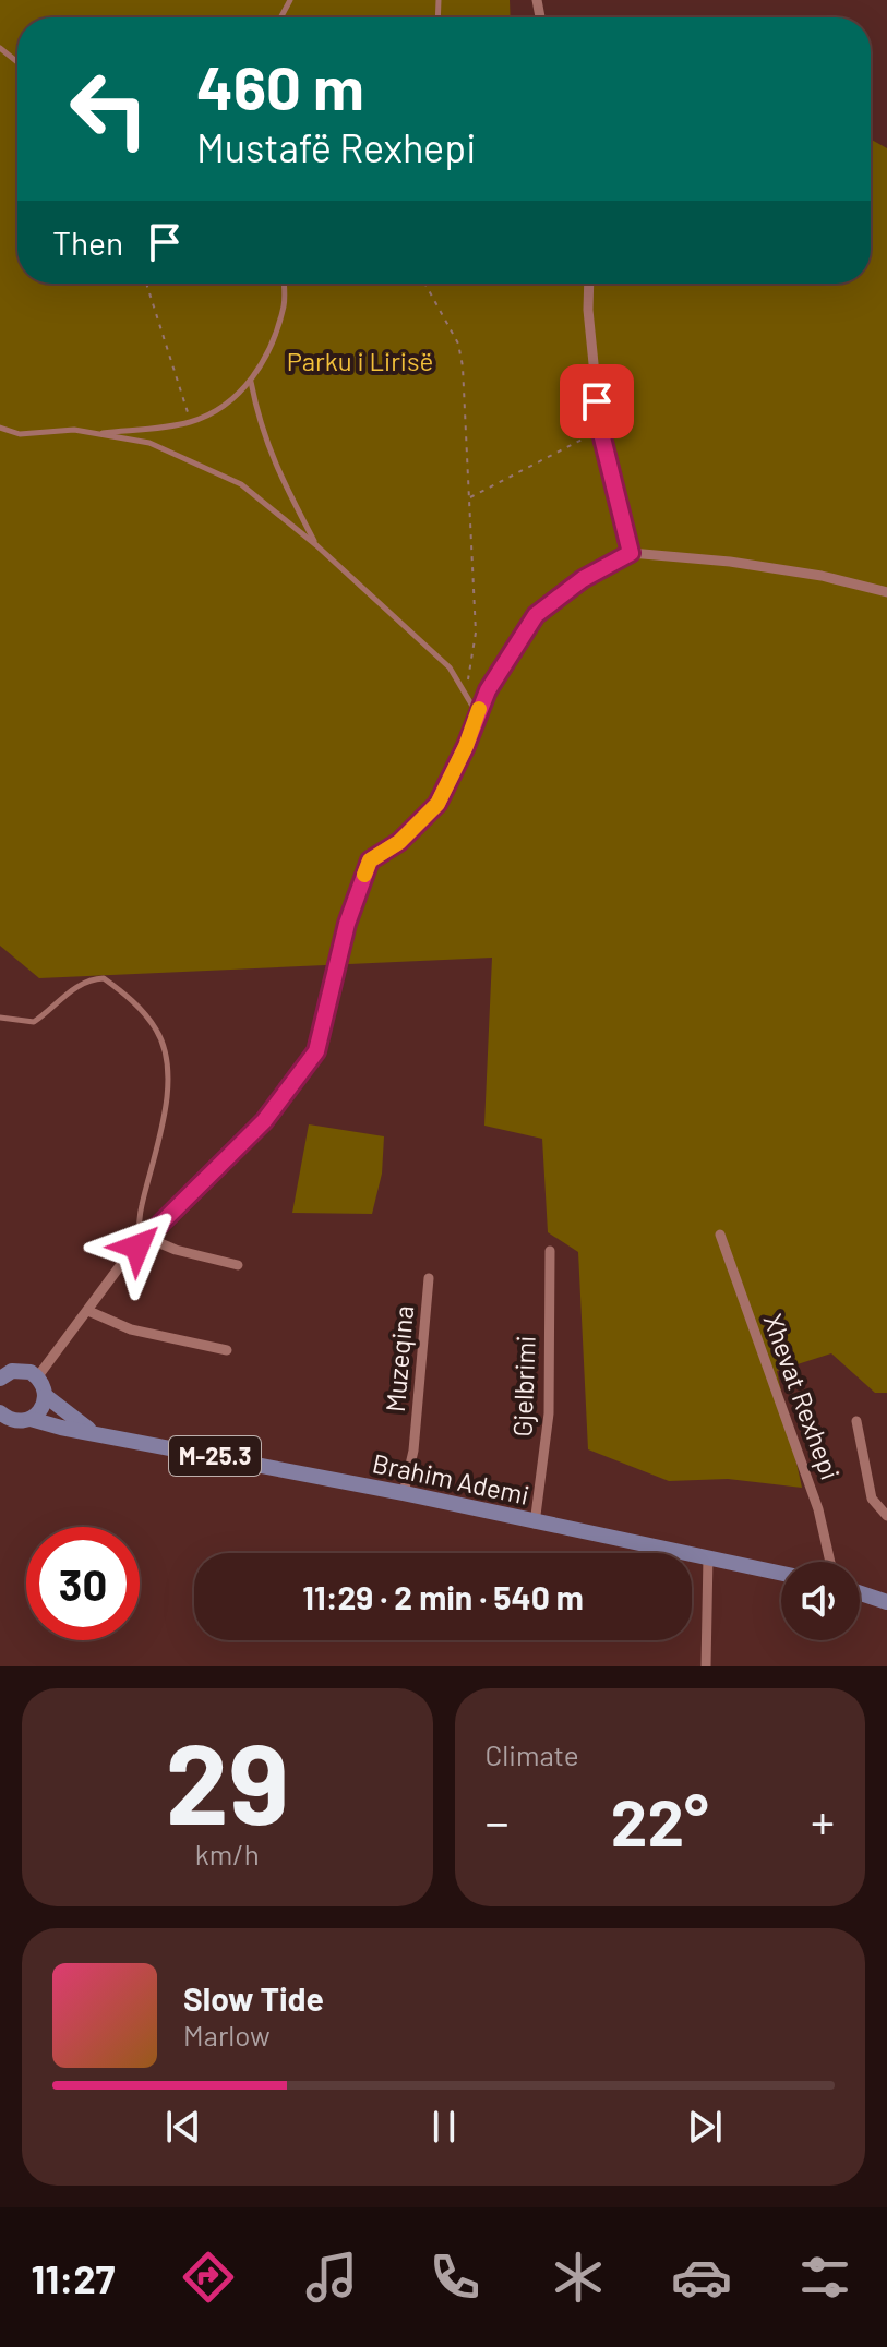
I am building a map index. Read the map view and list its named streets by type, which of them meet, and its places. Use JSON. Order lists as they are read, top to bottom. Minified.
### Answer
{"streets":{"main road":["M-25.3","Brahim Ademi"],"street":["Muzeqina","Gjelbrimi","Xhevat Rexhepi"]},"crossings":[["Muzeqina","Brahim Ademi"],["Gjelbrimi","Brahim Ademi"]],"parks":["Parku i Lirisë"],"page":{"turn":["460 m","Mustafë Rexhepi"],"then":"Then","limit":"30","trip":"11:29 · 2 min · 540 m","tile":[["29","km/h"],"Climate"],"heat":["−","22°","+"],"song":["Slow Tide","Marlow"],"tabs":"11:27"}}
